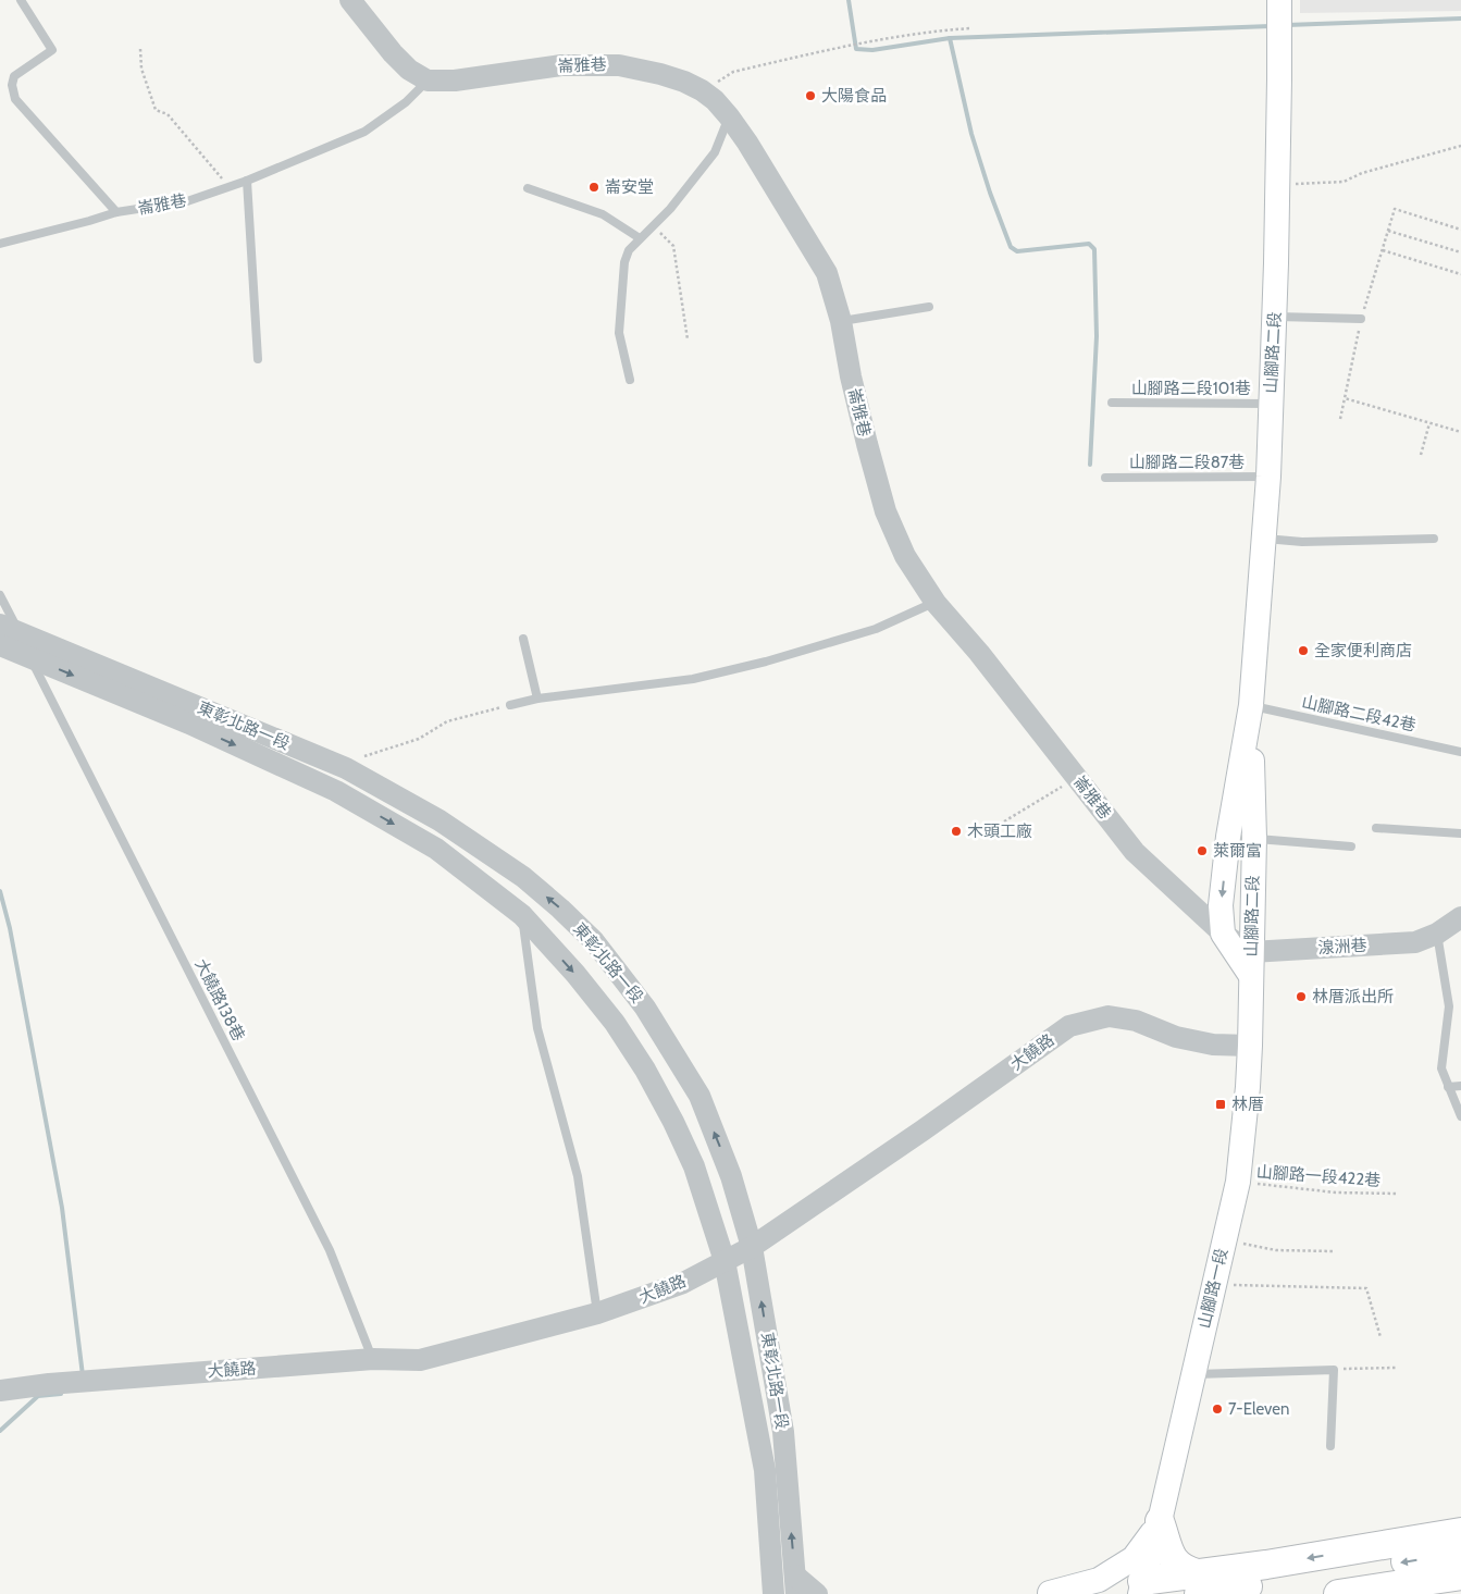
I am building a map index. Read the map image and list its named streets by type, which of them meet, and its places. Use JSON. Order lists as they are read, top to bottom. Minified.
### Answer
{"streets":{"main road":["山腳路二段","山腳路一段"],"street":["崙雅巷","東彰北路一段","湶洲巷","大饒路"],"lane":["山腳路二段101巷","山腳路二段87巷","山腳路二段42巷","大饒路138巷"],"path":["山腳路一段422巷"]},"crossings":[["崙雅巷","山腳路二段"],["山腳路二段","山腳路二段101巷"],["山腳路二段","山腳路二段87巷"],["山腳路二段","山腳路二段42巷"],["山腳路二段","湶洲巷"],["山腳路二段","山腳路一段"],["東彰北路一段","大饒路138巷"],["東彰北路一段","大饒路"],["大饒路138巷","大饒路"],["大饒路","山腳路一段"],["山腳路一段422巷","山腳路一段"]],"places":{"other":["大陽食品","崙安堂","全家便利商店","木頭工廠","萊爾富","林厝派出所","7-Eleven"],"transit":["林厝"]}}
